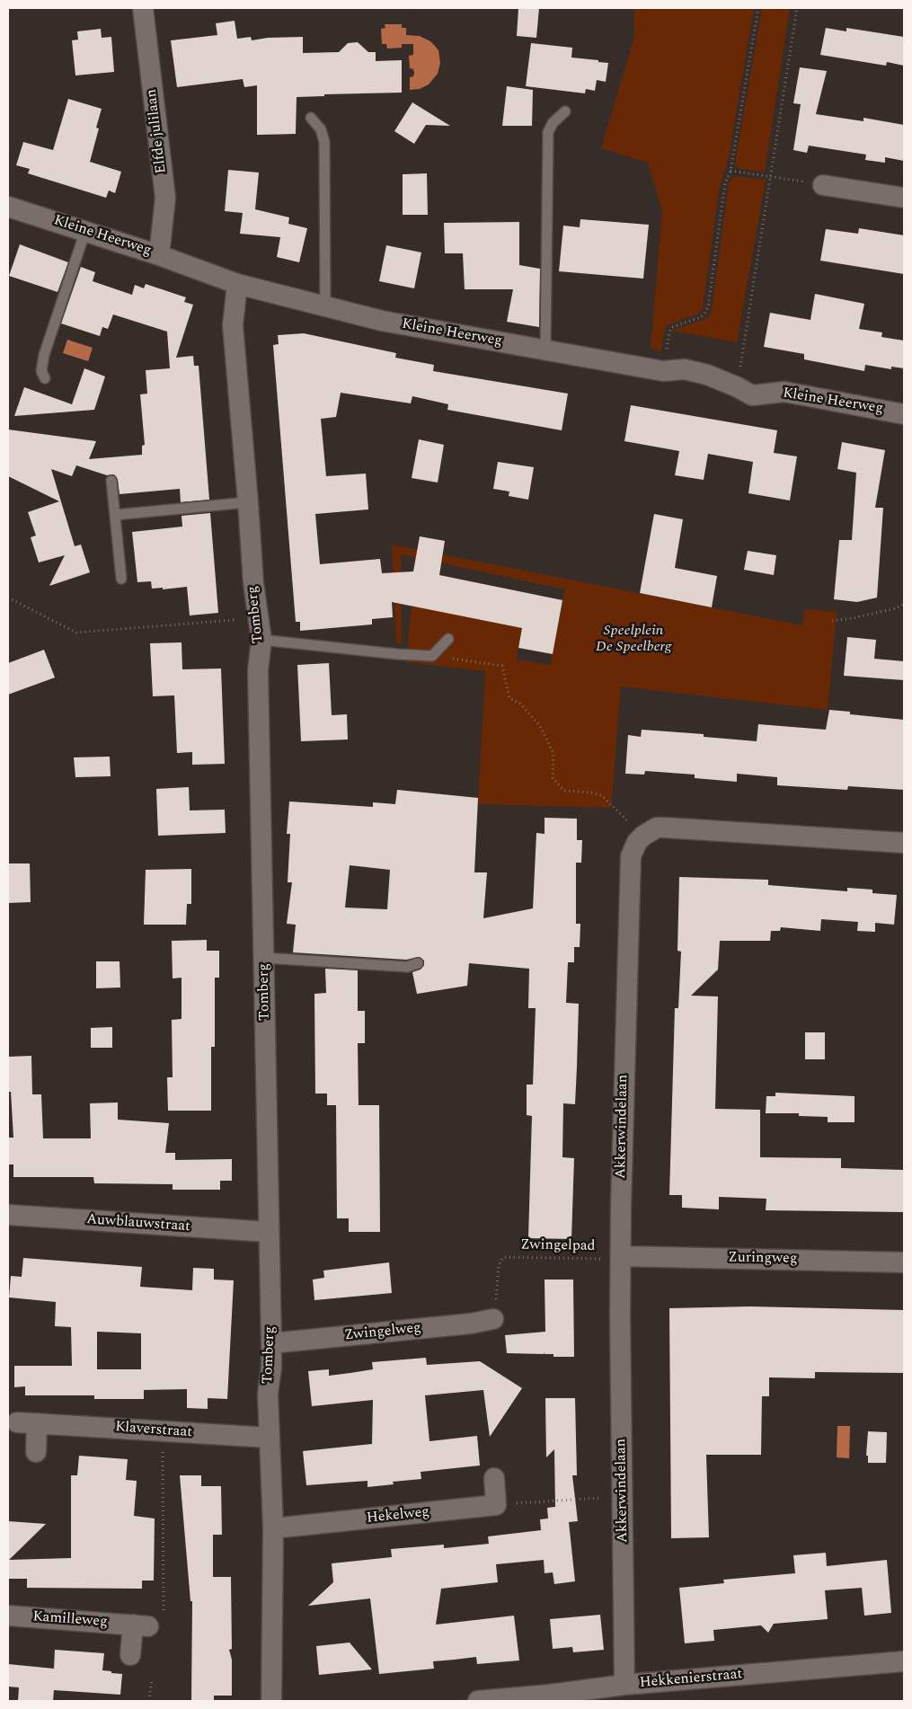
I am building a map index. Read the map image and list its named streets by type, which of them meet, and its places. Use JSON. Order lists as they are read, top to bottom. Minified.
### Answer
{"streets":{"street":["Elfde julilaan","Kleine Heerweg","Tomberg","Akkerwindelaan","Auwblauwstraat","Zuringweg","Zwingelweg","Klaverstraat","Hekelweg","Kamilleweg","Hekkenierstraat"],"path":["Zwingelpad"]},"crossings":[["Elfde julilaan","Kleine Heerweg"],["Kleine Heerweg","Tomberg"],["Tomberg","Auwblauwstraat"],["Tomberg","Zwingelweg"],["Tomberg","Klaverstraat"],["Tomberg","Hekelweg"],["Akkerwindelaan","Zwingelpad"],["Akkerwindelaan","Zuringweg"],["Akkerwindelaan","Hekkenierstraat"],["Zwingelpad","Zuringweg"],["Zwingelpad","Zwingelweg"]],"parks":["Speelplein De Speelberg"]}
